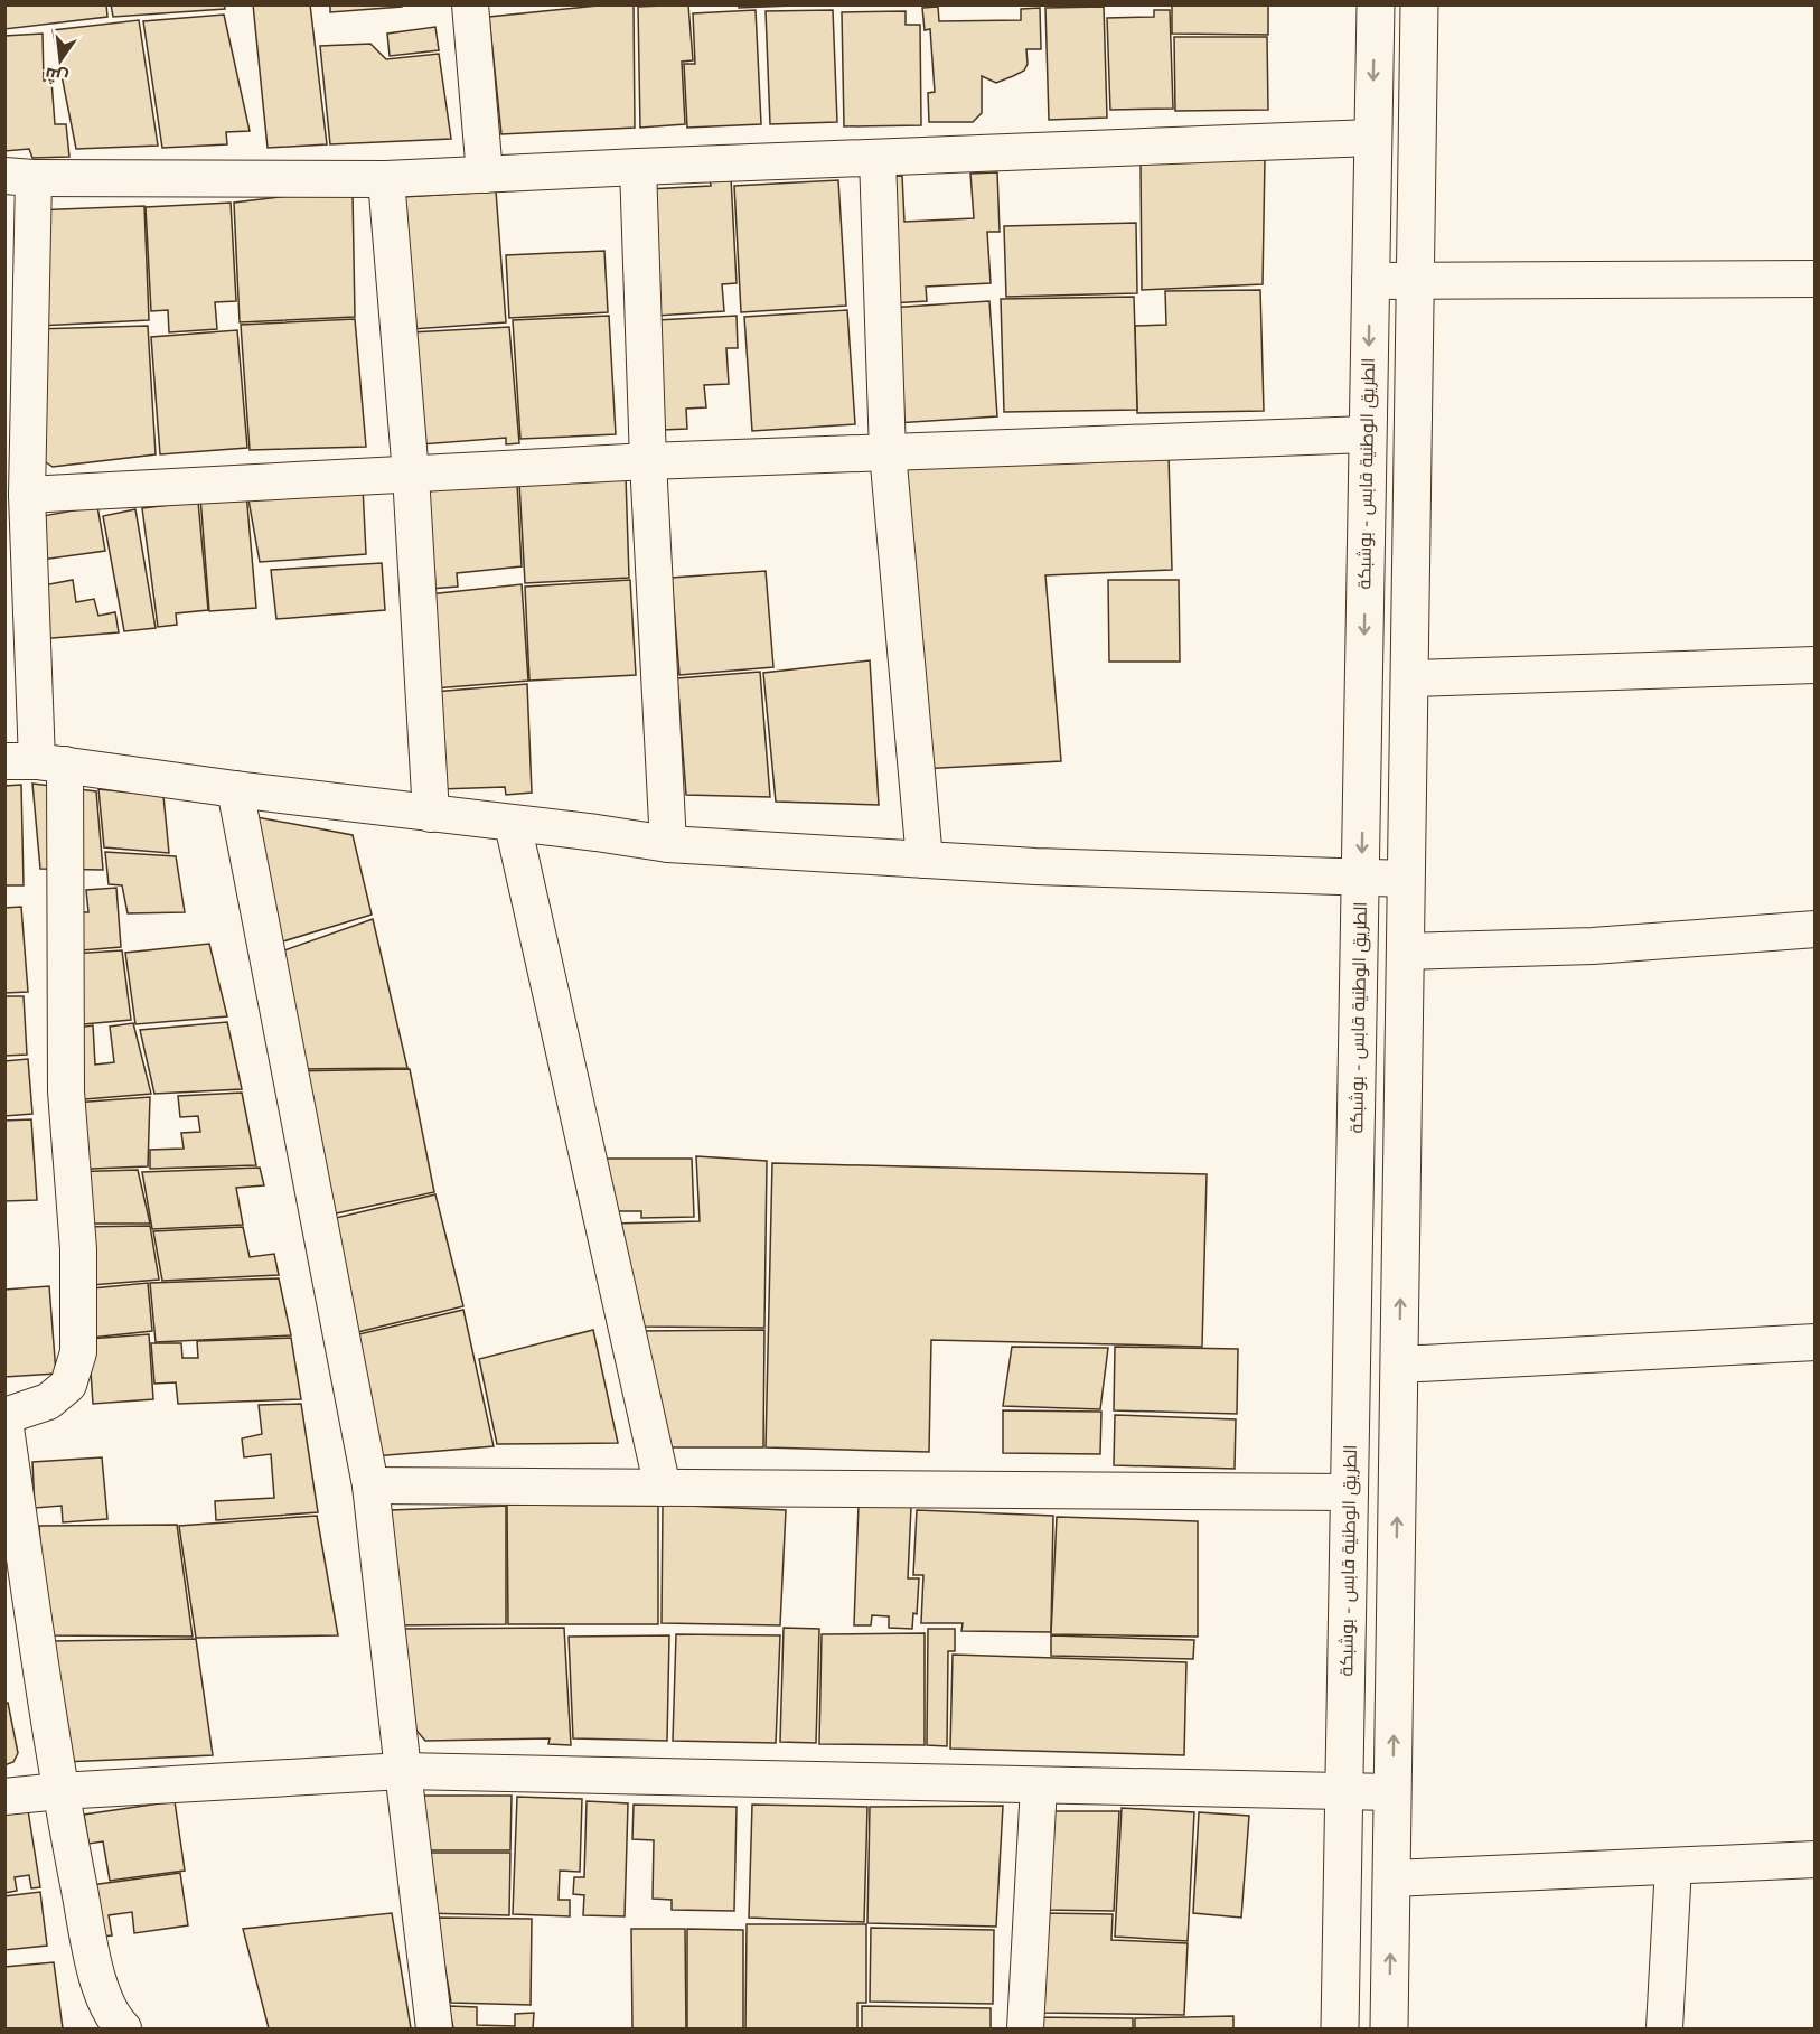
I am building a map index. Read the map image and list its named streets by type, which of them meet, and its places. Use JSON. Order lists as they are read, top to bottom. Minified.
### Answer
{"streets":{"main road":["الطريق الوطنية قابس - بوشبكة"]},"north":"bottom"}
